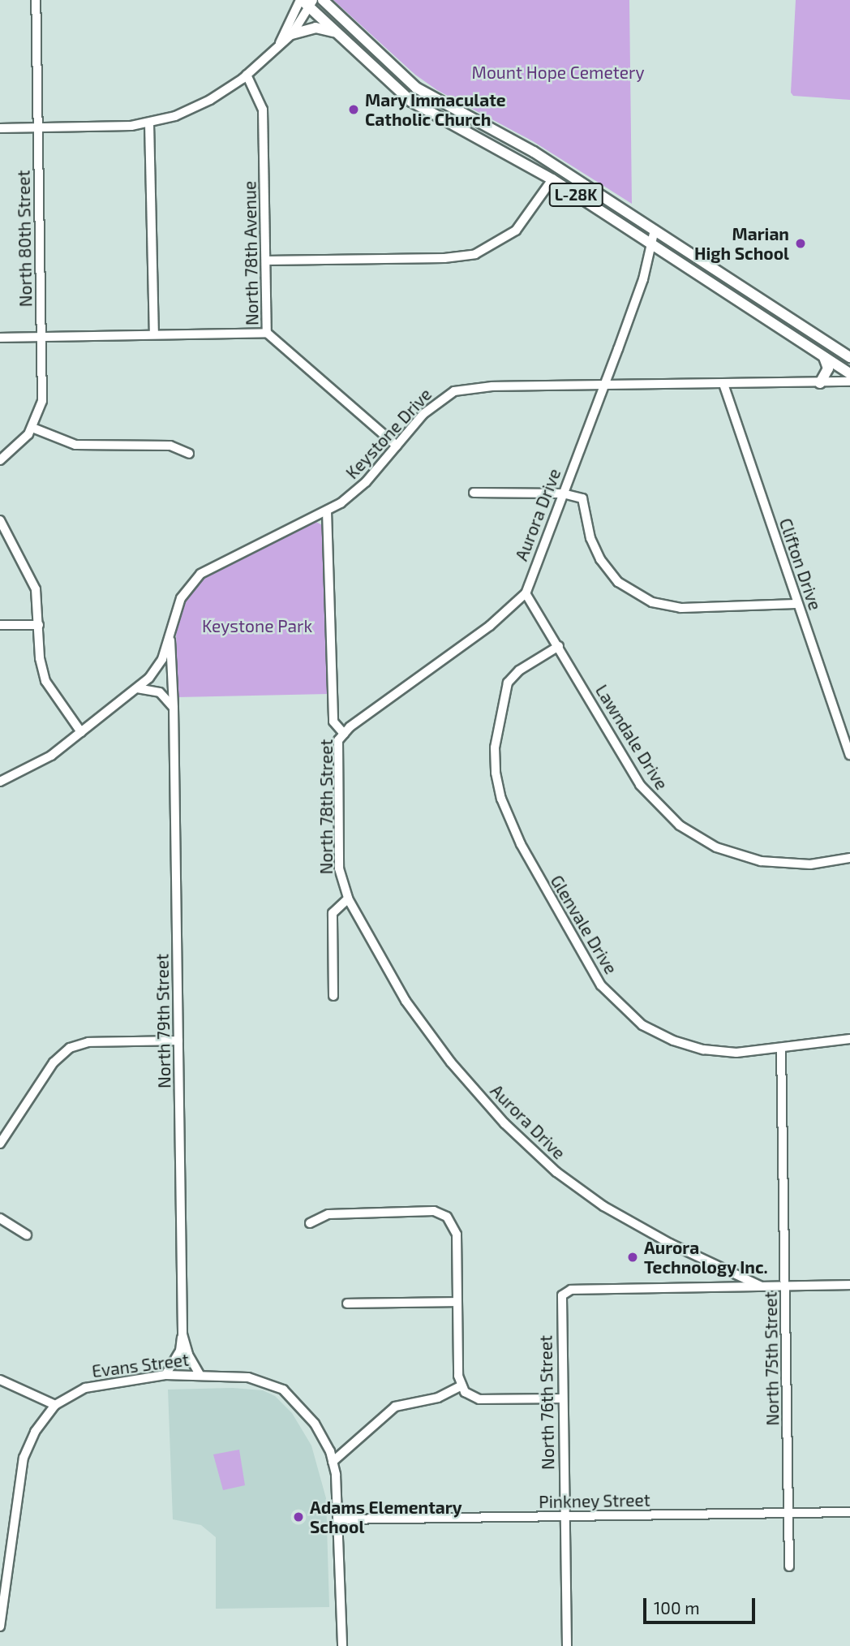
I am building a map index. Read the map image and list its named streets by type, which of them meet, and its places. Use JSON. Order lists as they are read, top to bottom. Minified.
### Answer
{"streets":{"main road":["L-28K"],"street":["North 80th Street","North 78th Avenue","Keystone Drive","Aurora Drive","Clifton Drive","Lawndale Drive","North 78th Street","Glenvale Drive","North 79th Street","North 75th Street","Evans Street","North 76th Street","Pinkney Street"]},"crossings":[["L-28K","Aurora Drive"],["North 78th Avenue","Keystone Drive"],["Keystone Drive","Aurora Drive"],["Keystone Drive","Clifton Drive"],["Keystone Drive","North 78th Street"],["Keystone Drive","North 79th Street"],["Aurora Drive","Lawndale Drive"],["Aurora Drive","North 78th Street"],["Aurora Drive","North 76th Street"],["Lawndale Drive","Glenvale Drive"],["Glenvale Drive","North 75th Street"],["North 79th Street","Evans Street"],["North 75th Street","Pinkney Street"],["North 76th Street","Pinkney Street"]],"parks":["Mount Hope Cemetery","Keystone Park"],"places":["Mary Immaculate Catholic Church","Marian High School","Aurora Technology Inc.","Adams Elementary School"],"scale_bar":"100 m"}
